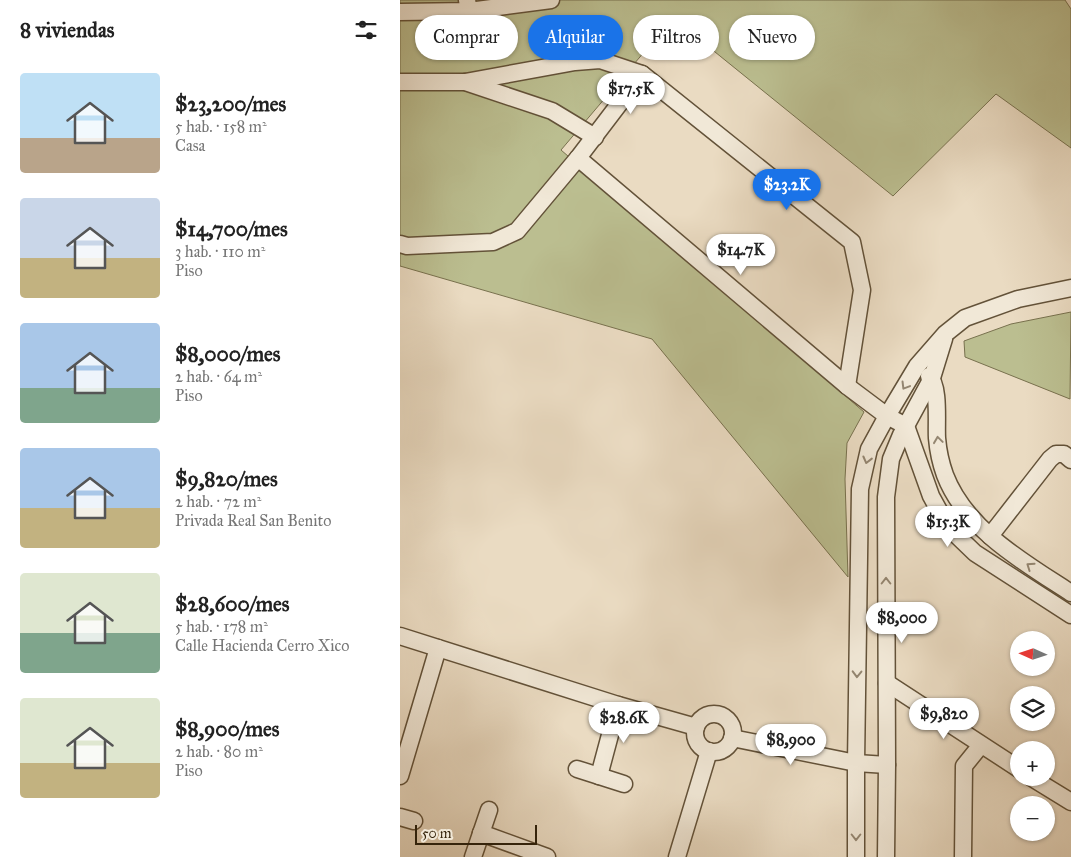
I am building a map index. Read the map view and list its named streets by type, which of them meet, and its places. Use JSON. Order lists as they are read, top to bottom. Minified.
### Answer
{"scale_bar":"50 m","north":"left","page":{"heading":"8 viviendas","chip":["Comprar","Alquilar","Filtros","Nuevo"],"list":[{"name":"$23,200/mes","note":"5 hab. · 158 m² · Casa"},{"name":"$14,700/mes","note":"3 hab. · 110 m² · Piso"},{"name":"$8,000/mes","note":"2 hab. · 64 m² · Piso"},{"name":"$9,820/mes","note":"2 hab. · 72 m² · Privada Real San Benito"},{"name":"$28,600/mes","note":"5 hab. · 178 m² · Calle Hacienda Cerro Xico"},{"name":"$8,900/mes","note":"2 hab. · 80 m² · Piso"}],"price":["$17.5K","$23.2K","$14.7K","$15.3K","$8,000","$9,820","$28.6K","$8,900"],"map_buttons":["+","−"],"scale":"50 m"}}
